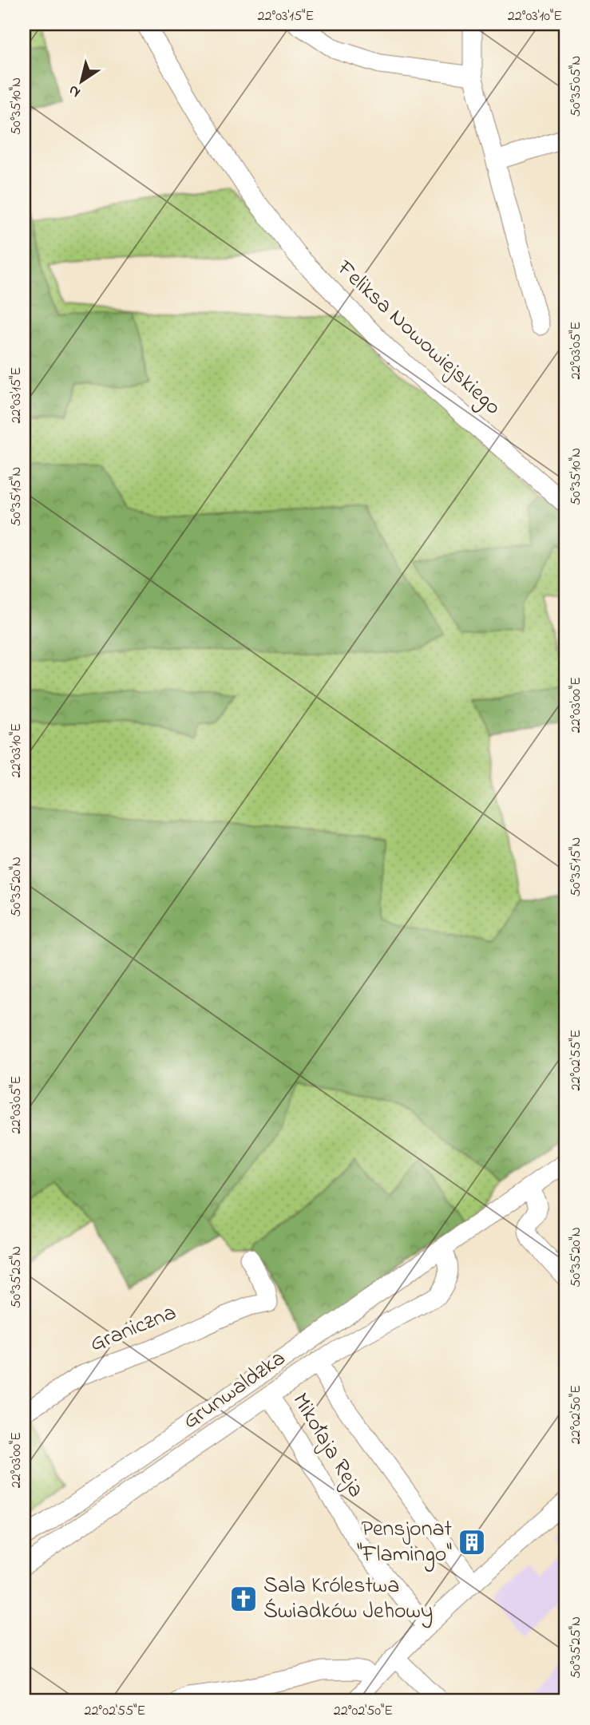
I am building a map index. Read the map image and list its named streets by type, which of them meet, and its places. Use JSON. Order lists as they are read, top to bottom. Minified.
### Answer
{"streets":{"street":["Feliksa Nowowiejskiego","Graniczna","Grunwaldzka","Mikołaja Reja"]},"crossings":[["Grunwaldzka","Mikołaja Reja"]],"places":{"building":["Pensjonat \"Flamingo\""],"church":["Sala Królestwa Świadków Jehowy"]},"north":"bottom left","coordinates":["22°03'15\"E","22°03'10\"E","50°35'05\"N","50°35'10\"N","22°03'05\"E","50°35'15\"N","22°03'00\"E","50°35'20\"N","22°02'55\"E","50°35'25\"N","22°02'50\"E"]}
